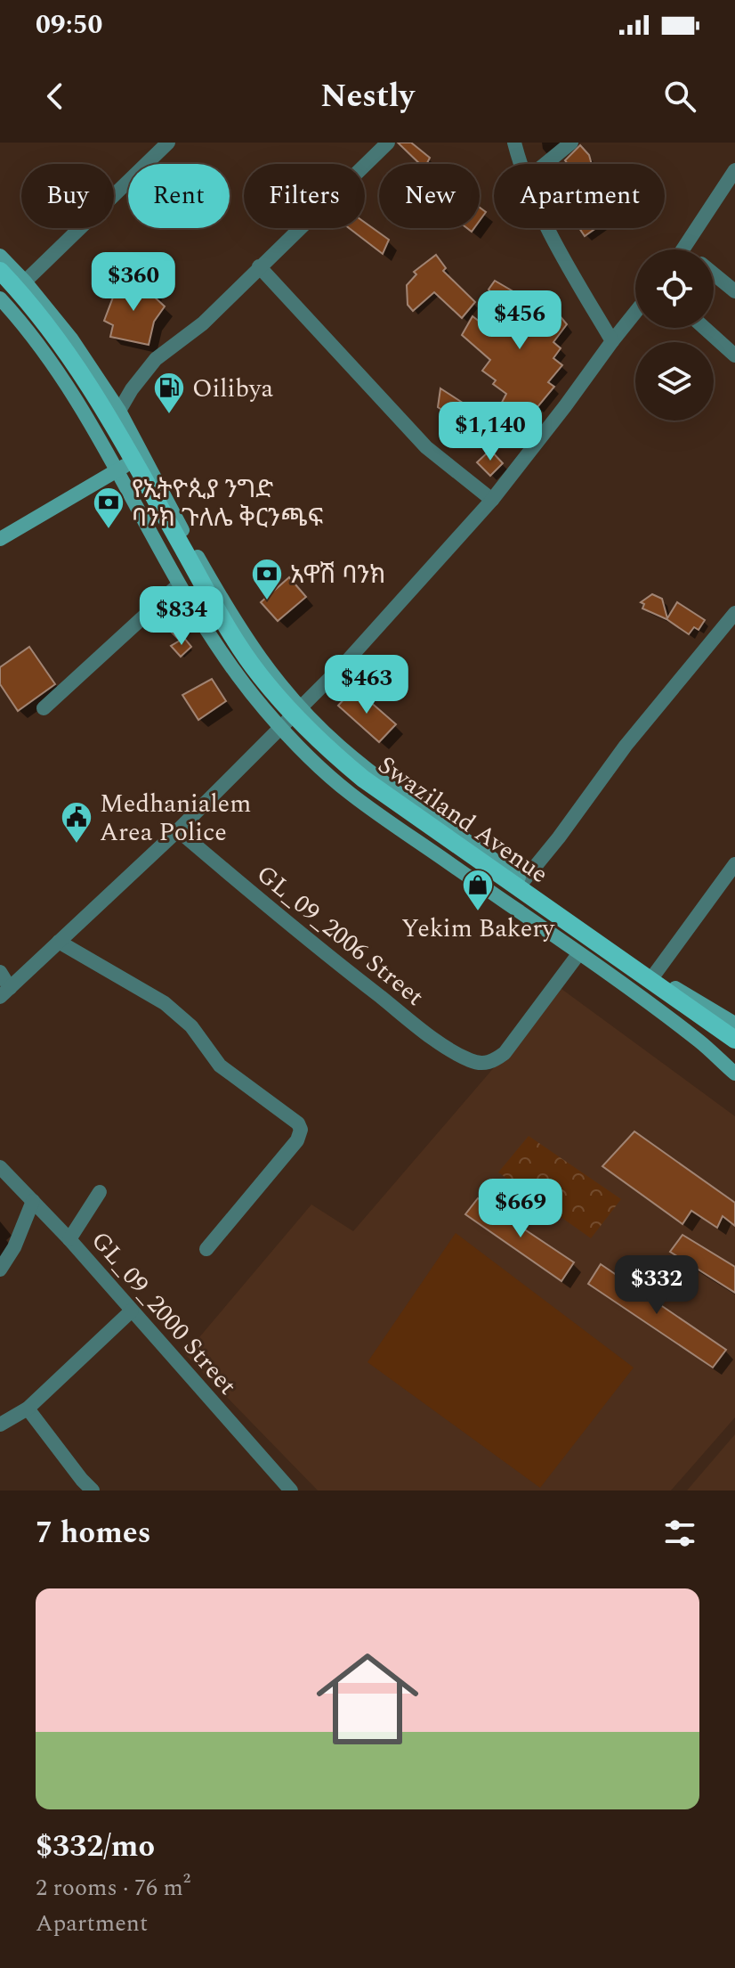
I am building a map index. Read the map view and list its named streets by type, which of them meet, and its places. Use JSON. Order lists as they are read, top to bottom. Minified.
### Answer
{"streets":{"main road":["Swaziland Avenue"],"street":["GL_09_2006 Street","GL_09_2000 Street"]},"places":{"fuel station":["Oilibya"],"bank":["የኢትዮጲያ ንግድ ባንክ ጉለሌ ቅርንጫፍ","አዋሽ ባንክ"],"public building":["Medhanialem Area Police"],"shop":["Yekim Bakery"]},"page":{"status":"09:50","header":"Nestly","chip":["Buy","Rent","Filters","New","Apartment"],"price":["$360","$456","$1,140","$834","$463","$669","$332"],"heading":"7 homes","list":[{"name":"$332/mo","note":"2 rooms · 76 m² · Apartment"}]}}
